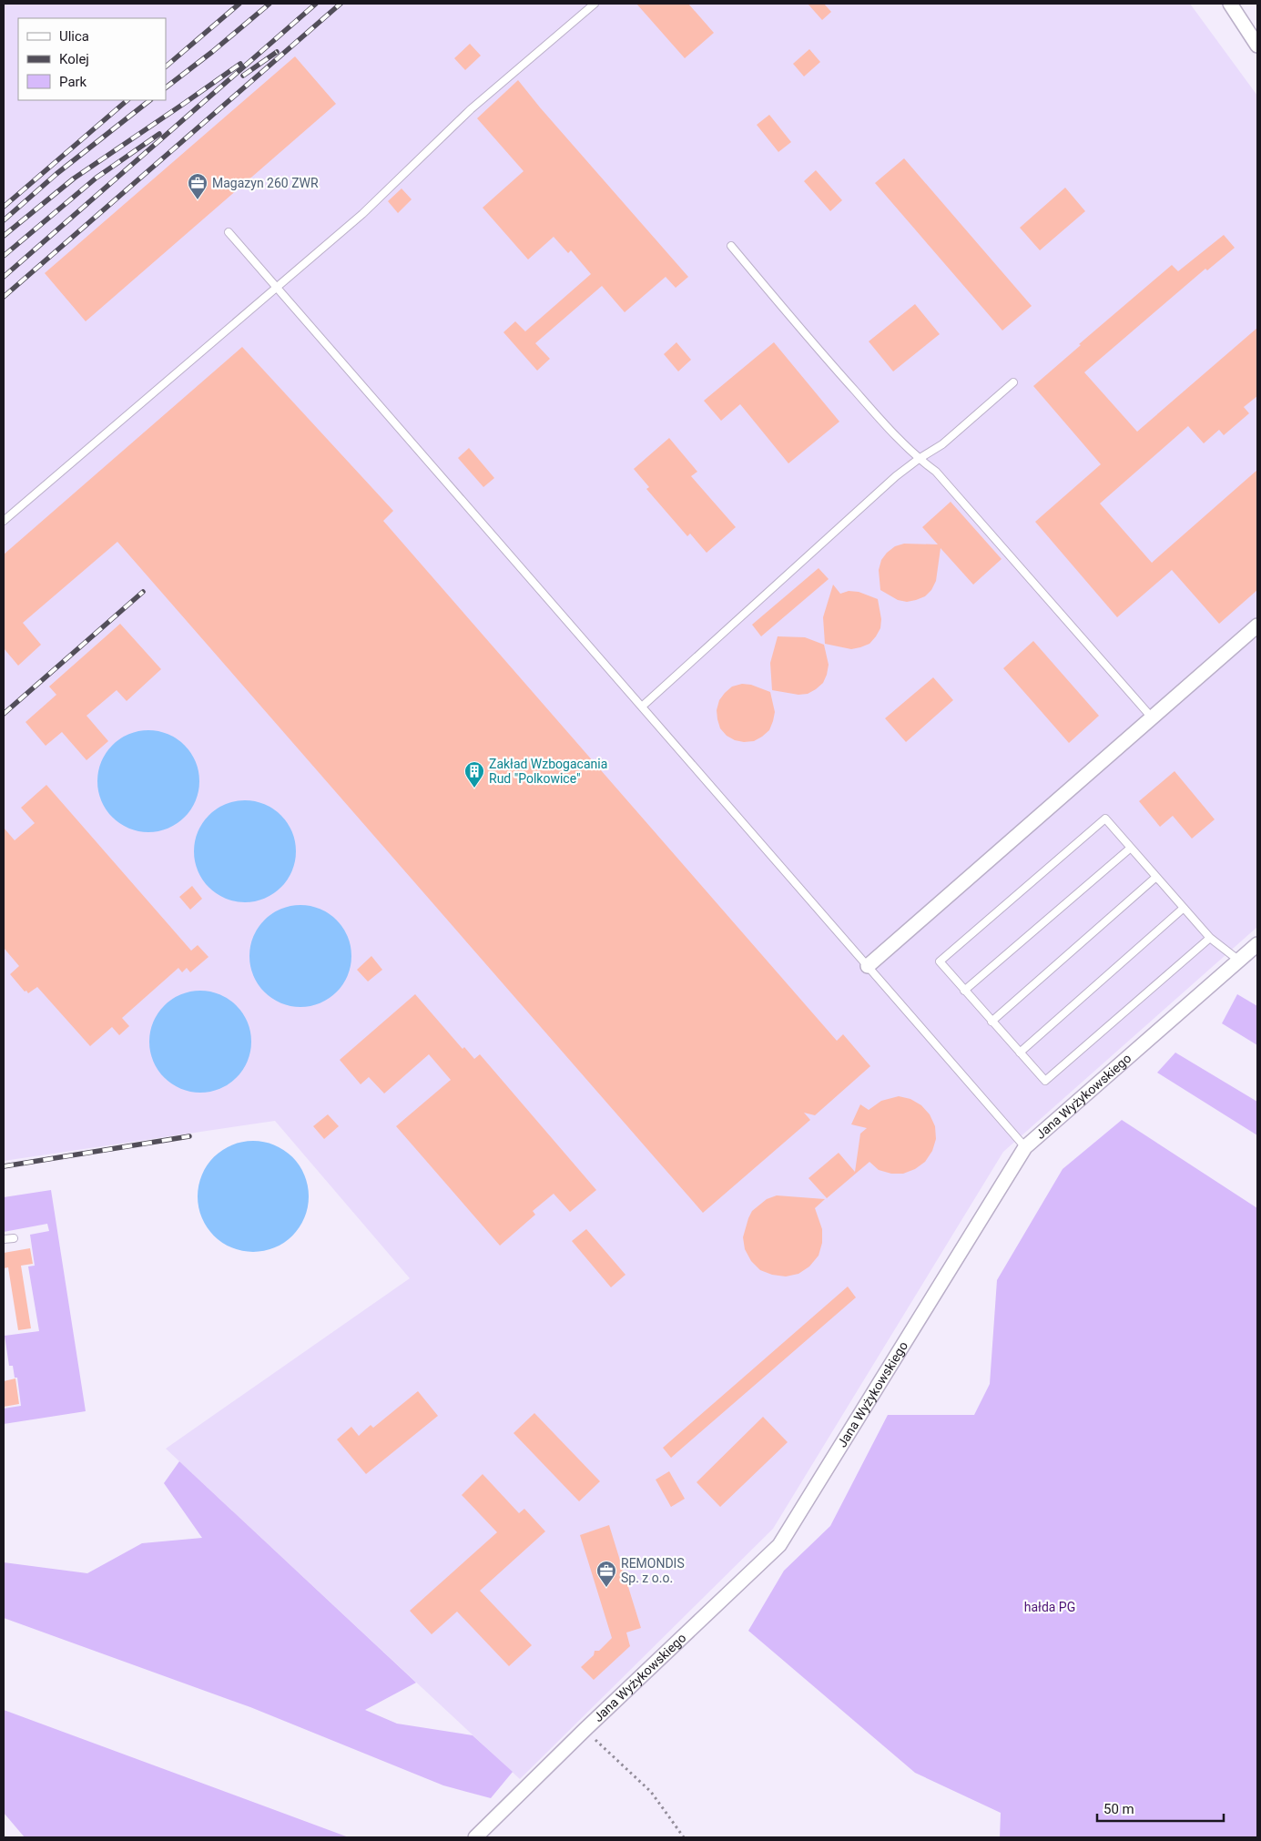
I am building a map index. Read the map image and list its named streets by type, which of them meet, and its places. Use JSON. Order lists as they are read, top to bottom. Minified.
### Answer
{"streets":{"street":["Jana Wyżykowskiego"]},"parks":["hałda PG"],"places":{"office":["Magazyn 260 ZWR","REMONDIS Sp. z o.o."],"building":["Zakład Wzbogacania Rud \"Polkowice\""]},"legend":["Ulica","Kolej","Park"],"scale_bar":"50 m"}
